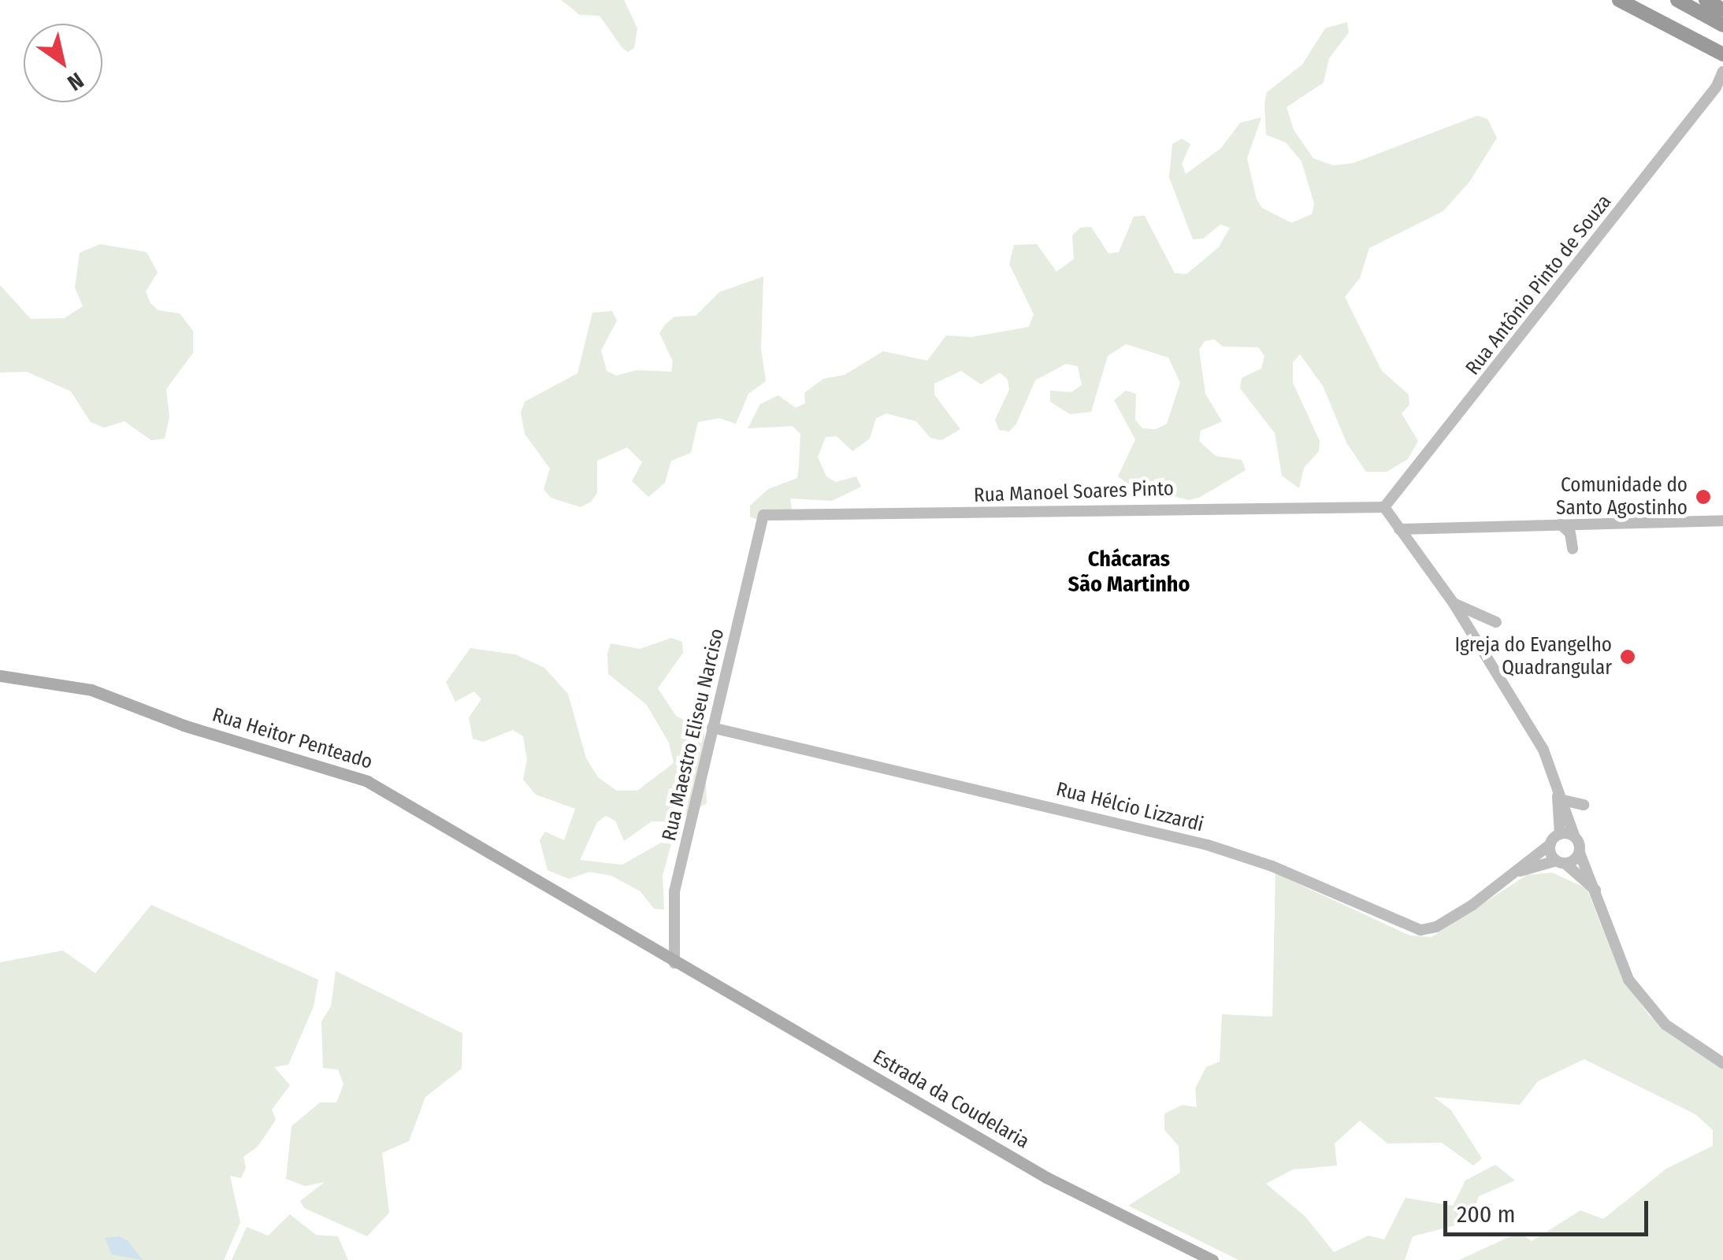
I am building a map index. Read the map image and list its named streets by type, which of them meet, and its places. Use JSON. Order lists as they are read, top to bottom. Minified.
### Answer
{"streets":{"main road":["Rua Heitor Penteado","Estrada da Coudelaria"],"street":["Rua Antônio Pinto de Souza","Rua Manoel Soares Pinto","Rua Maestro Eliseu Narciso","Rua Hélcio Lizzardi"]},"crossings":[["Rua Antônio Pinto de Souza","Rua Manoel Soares Pinto"],["Rua Manoel Soares Pinto","Rua Maestro Eliseu Narciso"],["Rua Maestro Eliseu Narciso","Rua Heitor Penteado"],["Rua Maestro Eliseu Narciso","Rua Hélcio Lizzardi"],["Rua Maestro Eliseu Narciso","Estrada da Coudelaria"],["Rua Heitor Penteado","Estrada da Coudelaria"]],"districts":["Chácaras São Martinho"],"places":["Comunidade do Santo Agostinho","Igreja do Evangelho Quadrangular"],"scale_bar":"200 m","north":"bottom right"}
